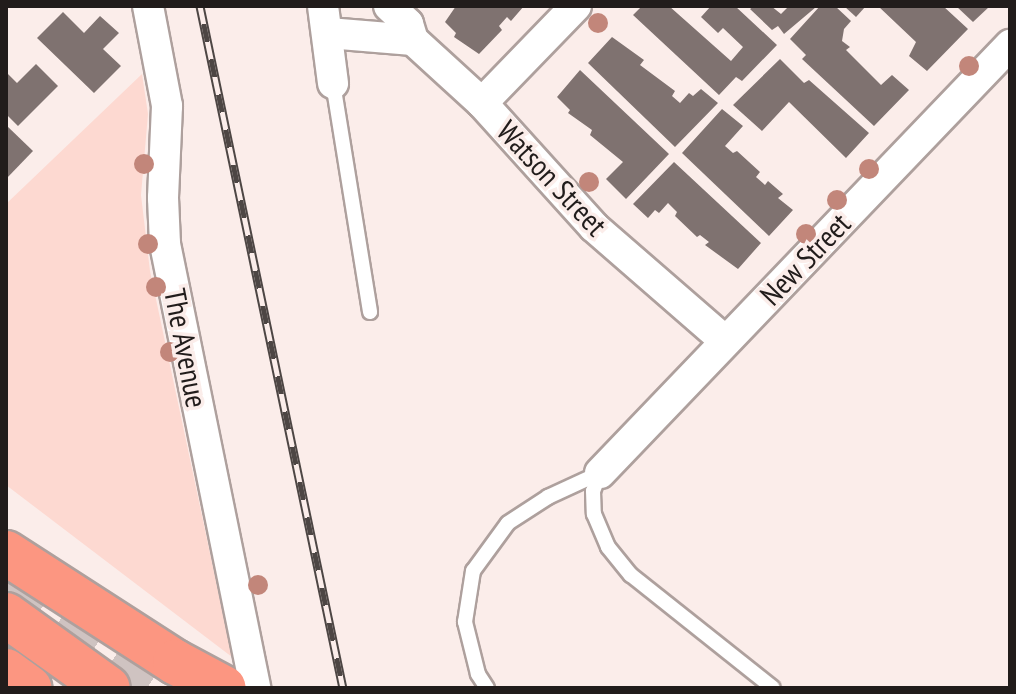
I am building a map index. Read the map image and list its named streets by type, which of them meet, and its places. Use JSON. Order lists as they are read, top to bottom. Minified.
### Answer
{"streets":{"street":["Watson Street","New Street","The Avenue"]},"crossings":[["Watson Street","New Street"]]}
